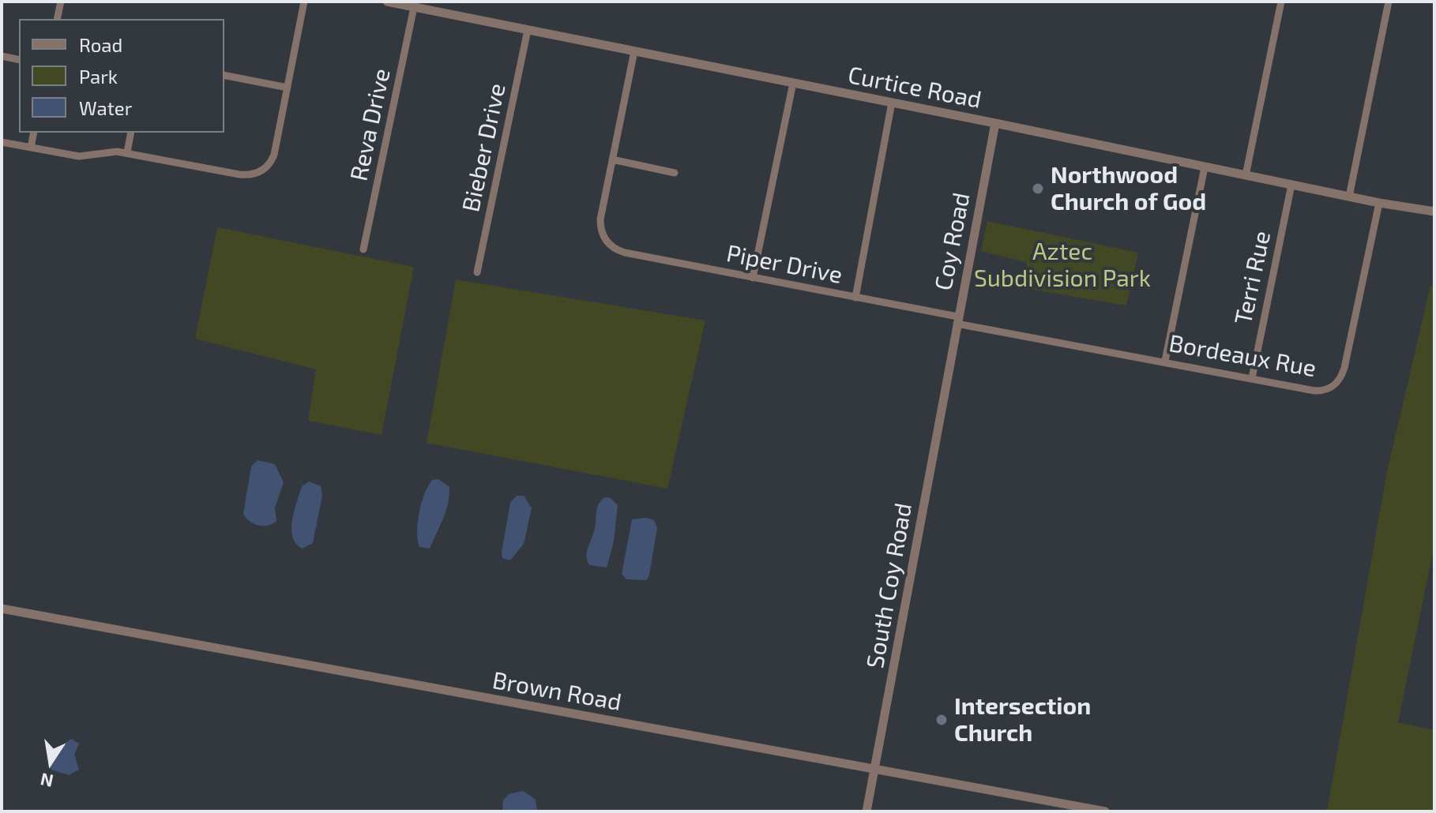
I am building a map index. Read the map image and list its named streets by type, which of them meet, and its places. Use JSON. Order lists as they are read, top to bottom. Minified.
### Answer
{"streets":{"street":["Curtice Road","Reva Drive","Bieber Drive","Coy Road","Piper Drive","Terri Rue","Bordeaux Rue","South Coy Road","Brown Road"]},"crossings":[["Curtice Road","Reva Drive"],["Curtice Road","Bieber Drive"],["Curtice Road","Coy Road"],["Curtice Road","Terri Rue"],["Curtice Road","Bordeaux Rue"],["Coy Road","Piper Drive"],["Coy Road","Bordeaux Rue"],["Coy Road","South Coy Road"],["Piper Drive","Bordeaux Rue"],["Terri Rue","Bordeaux Rue"],["South Coy Road","Brown Road"]],"parks":["Aztec Subdivision Park"],"places":["Northwood Church of God","Intersection Church"],"legend":["Road","Park","Water"],"north":"bottom"}
